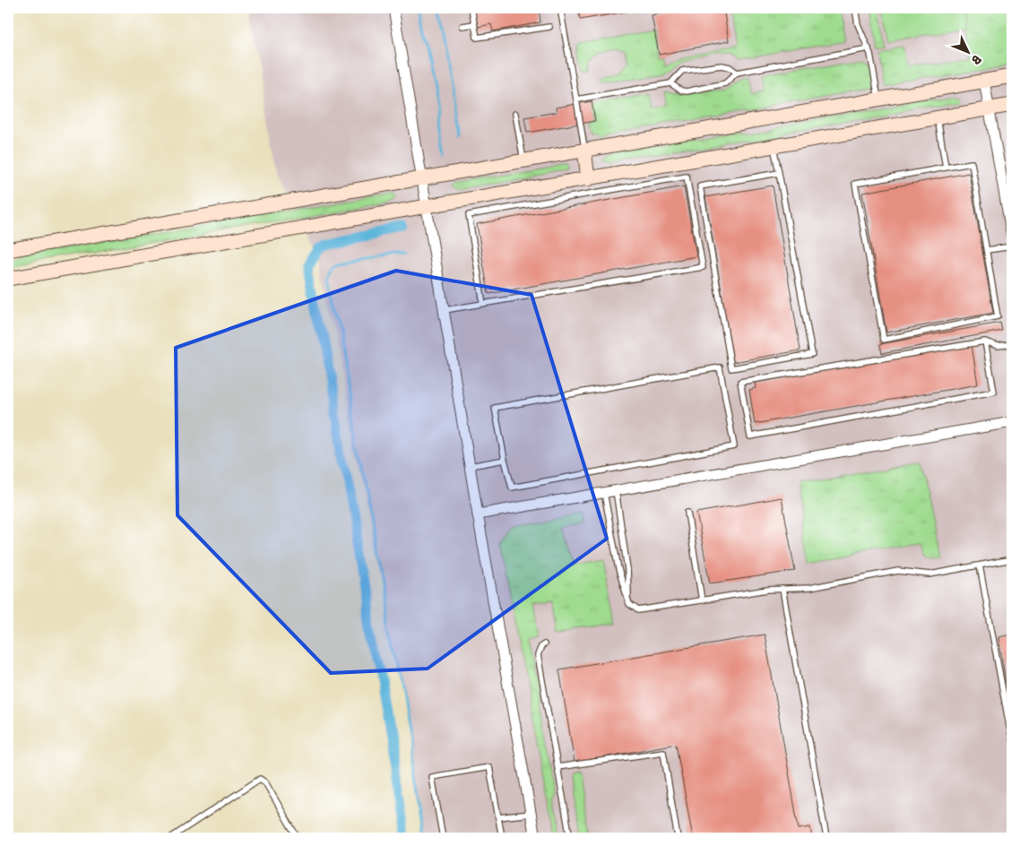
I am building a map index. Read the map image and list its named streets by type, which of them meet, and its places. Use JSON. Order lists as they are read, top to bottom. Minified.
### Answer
{"north":"bottom right"}
